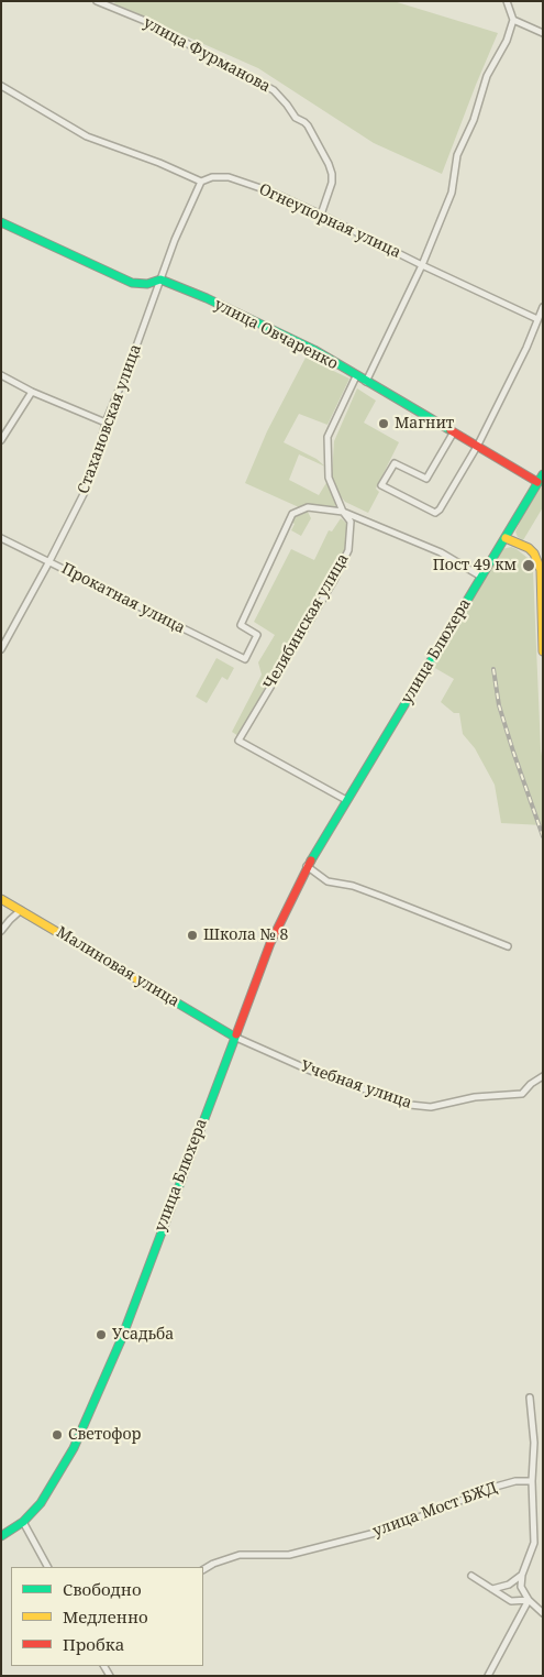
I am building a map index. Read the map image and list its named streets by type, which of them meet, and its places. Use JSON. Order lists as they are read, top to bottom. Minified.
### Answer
{"streets":{"main road":["улица Овчаренко","улица Блюхера","Малиновая улица"],"street":["улица Фурманова","Огнеупорная улица","Стахановская улица","Прокатная улица","Челябинская улица","Учебная улица","улица Мост БЖД"]},"crossings":[["улица Фурманова","Огнеупорная улица"],["Огнеупорная улица","Стахановская улица"],["улица Овчаренко","Стахановская улица"],["улица Овчаренко","Челябинская улица"],["улица Овчаренко","улица Блюхера"],["Стахановская улица","Прокатная улица"],["Прокатная улица","Челябинская улица"],["Челябинская улица","улица Блюхера"],["улица Блюхера","Малиновая улица"],["улица Блюхера","Учебная улица"],["Малиновая улица","Учебная улица"]],"places":["Магнит","Пост 49 км","Школа № 8","Усадьба","Светофор"],"legend":["Свободно","Медленно","Пробка"]}
